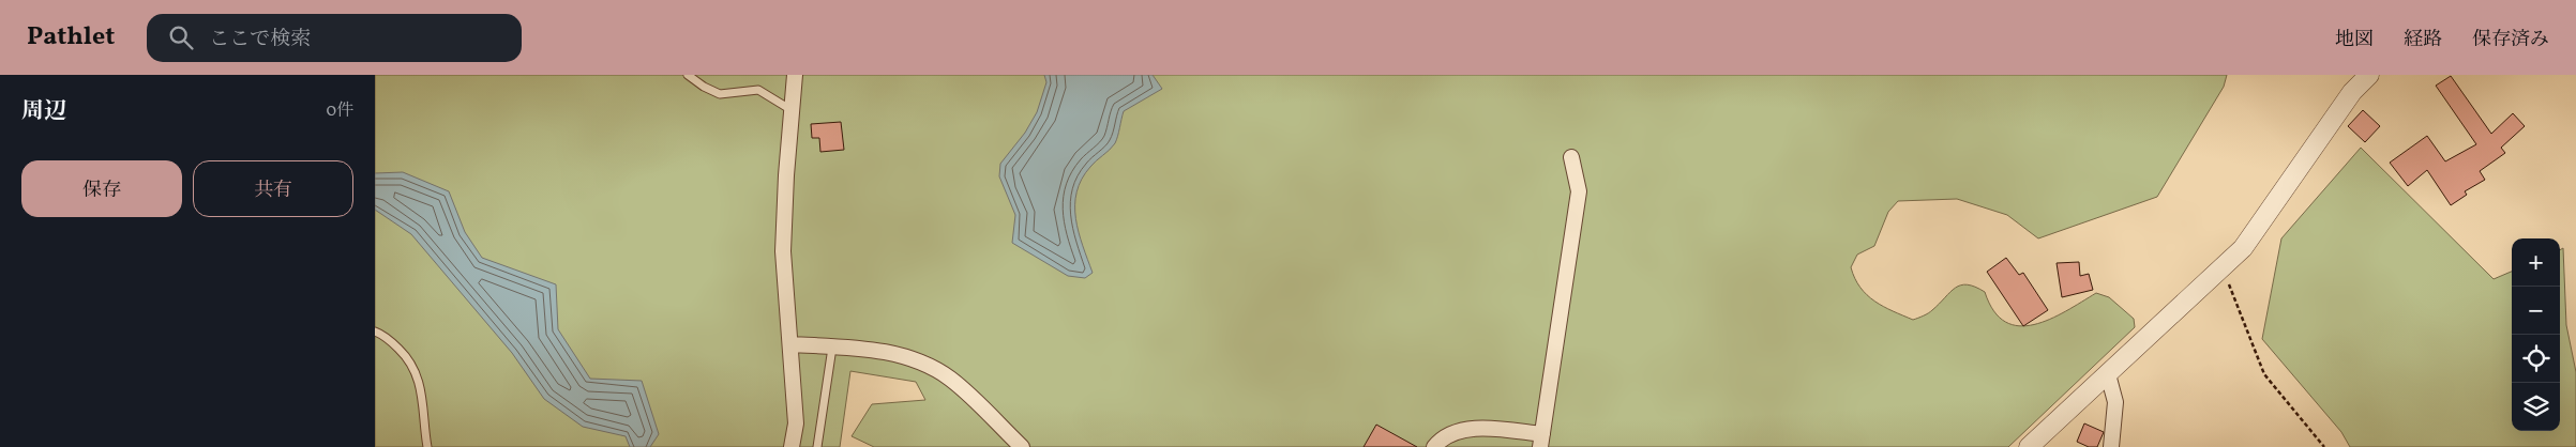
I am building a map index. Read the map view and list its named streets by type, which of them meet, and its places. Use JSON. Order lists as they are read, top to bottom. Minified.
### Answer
{"page":{"header":"Pathlet","search":"ここで検索","nav":["地図","経路","保存済み"],"heading":["周辺","0件"],"buttons":["保存","共有"],"map_buttons":["+","−"]}}
